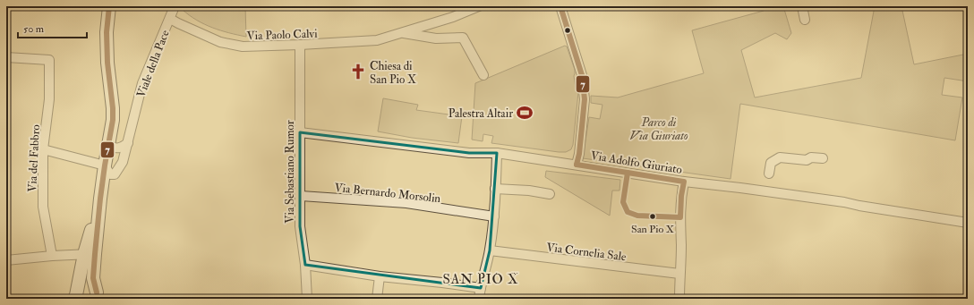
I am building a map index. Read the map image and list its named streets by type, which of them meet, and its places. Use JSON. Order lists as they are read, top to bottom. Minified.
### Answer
{"streets":{"street":["Via Paolo Calvi","Viale della Pace","Via del Fabbro","Via Adolfo Giuriato","Via Sebastiano Rumor","Via Bernardo Morsolin","Via Cornelia Sale"]},"crossings":[["Via Paolo Calvi","Viale della Pace"],["Via Paolo Calvi","Via Sebastiano Rumor"],["Via Adolfo Giuriato","Via Sebastiano Rumor"],["Via Sebastiano Rumor","Via Bernardo Morsolin"]],"districts":["SAN PIO X"],"parks":["Parco di Via Giuriato"],"places":{"church":["Chiesa di San Pio X"],"sports":["Palestra Altair"],"other":["San Pio X"]},"lines":["transit line 7"],"scale_bar":"50 m"}
